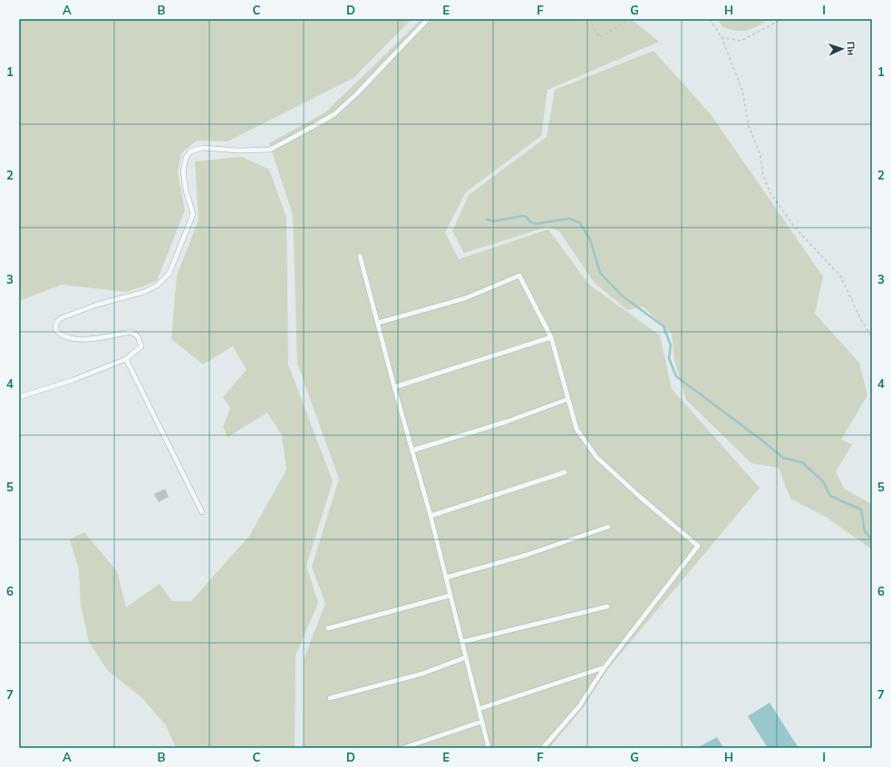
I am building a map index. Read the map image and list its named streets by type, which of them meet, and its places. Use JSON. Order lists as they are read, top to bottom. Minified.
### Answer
{"north":"right","grid":{"columns":["A","B","C","D","E","F","G","H","I"],"rows":["1","2","3","4","5","6","7"]}}
